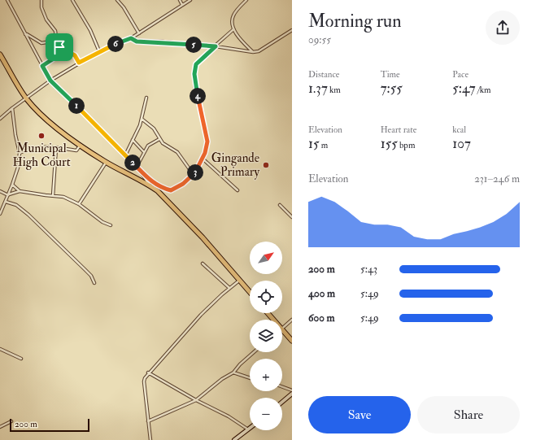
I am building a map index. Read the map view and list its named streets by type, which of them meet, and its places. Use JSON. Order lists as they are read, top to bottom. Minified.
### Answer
{"places":["Municipal High Court","Gingande Primary"],"scale_bar":"200 m","north":"top right","page":{"heading":["Morning run","09:55"],"pins":["6","5","4","1","2","3"],"stats":[["Distance","1.37 km"],["Time","7:55"],["Pace","5:47 /km"],["Elevation","15 m"],["Heart rate","155 bpm"],["kcal","107"]],"chart":["Elevation","231–246 m"],"map_buttons":["+","−"],"list":[{"name":"200 m","note":"5:43"},{"name":"400 m","note":"5:49"},{"name":"600 m","note":"5:49"}],"buttons":["Save","Share"],"scale":"200 m"}}
